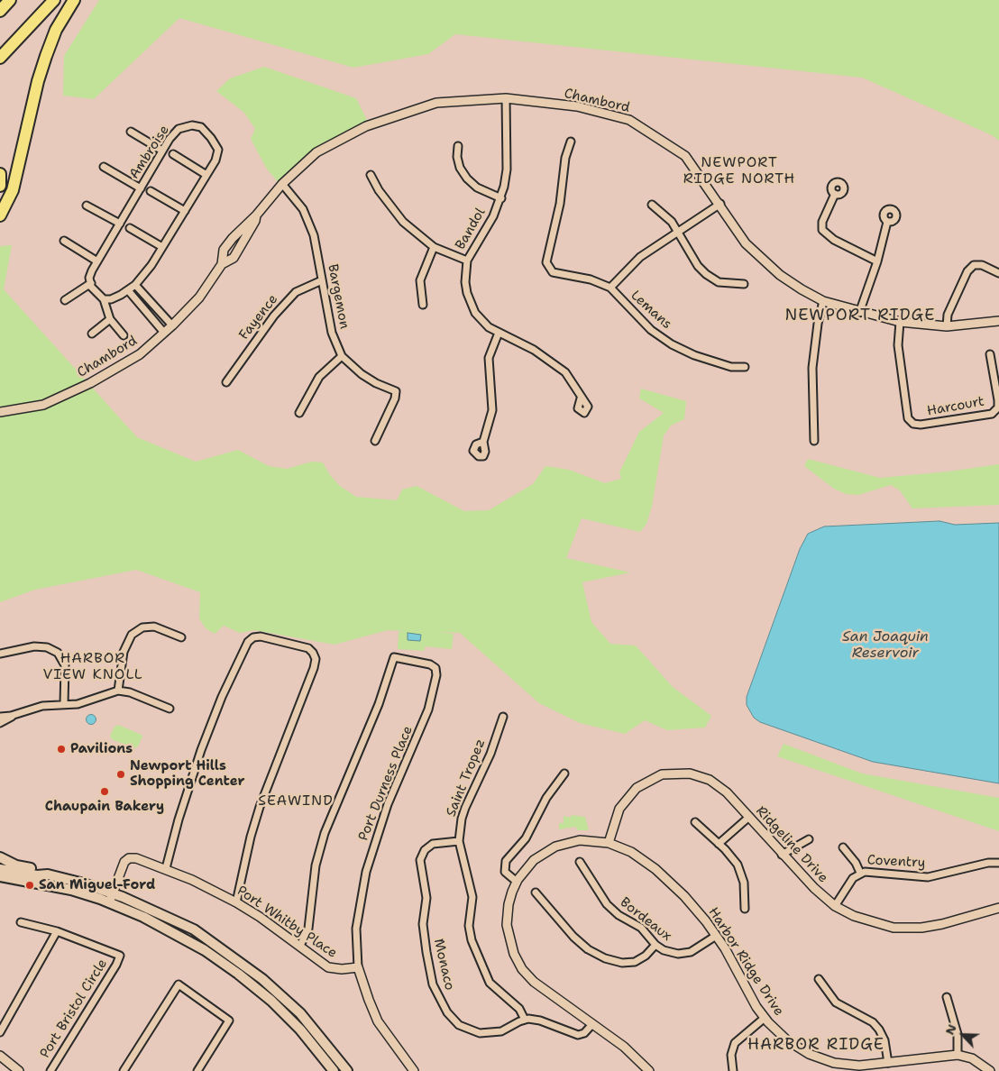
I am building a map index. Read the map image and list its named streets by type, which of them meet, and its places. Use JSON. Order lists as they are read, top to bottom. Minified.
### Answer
{"streets":{"street":["Chambord","Ambroise","Bandol","Bargemon","Lemans","Fayence","Harcourt","Saint Tropez","Port Durness Place","Ridgeline Drive","Coventry","Bordeaux","Port Whitby Place","Harbor Ridge Drive","Monaco","Port Bristol Circle"]},"crossings":[["Chambord","Bandol"],["Chambord","Bargemon"],["Chambord","Harcourt"],["Bargemon","Fayence"],["Saint Tropez","Monaco"],["Port Durness Place","Port Whitby Place"],["Ridgeline Drive","Coventry"],["Ridgeline Drive","Harbor Ridge Drive"],["Bordeaux","Harbor Ridge Drive"]],"districts":["NEWPORT RIDGE NORTH","NEWPORT RIDGE","HARBOR VIEW KNOLL","SEAWIND","HARBOR RIDGE"],"water":["San Joaquin Reservoir"],"places":["Pavilions","Newport Hills Shopping Center","Chaupain Bakery","San Miguel-Ford"],"north":"top left"}
